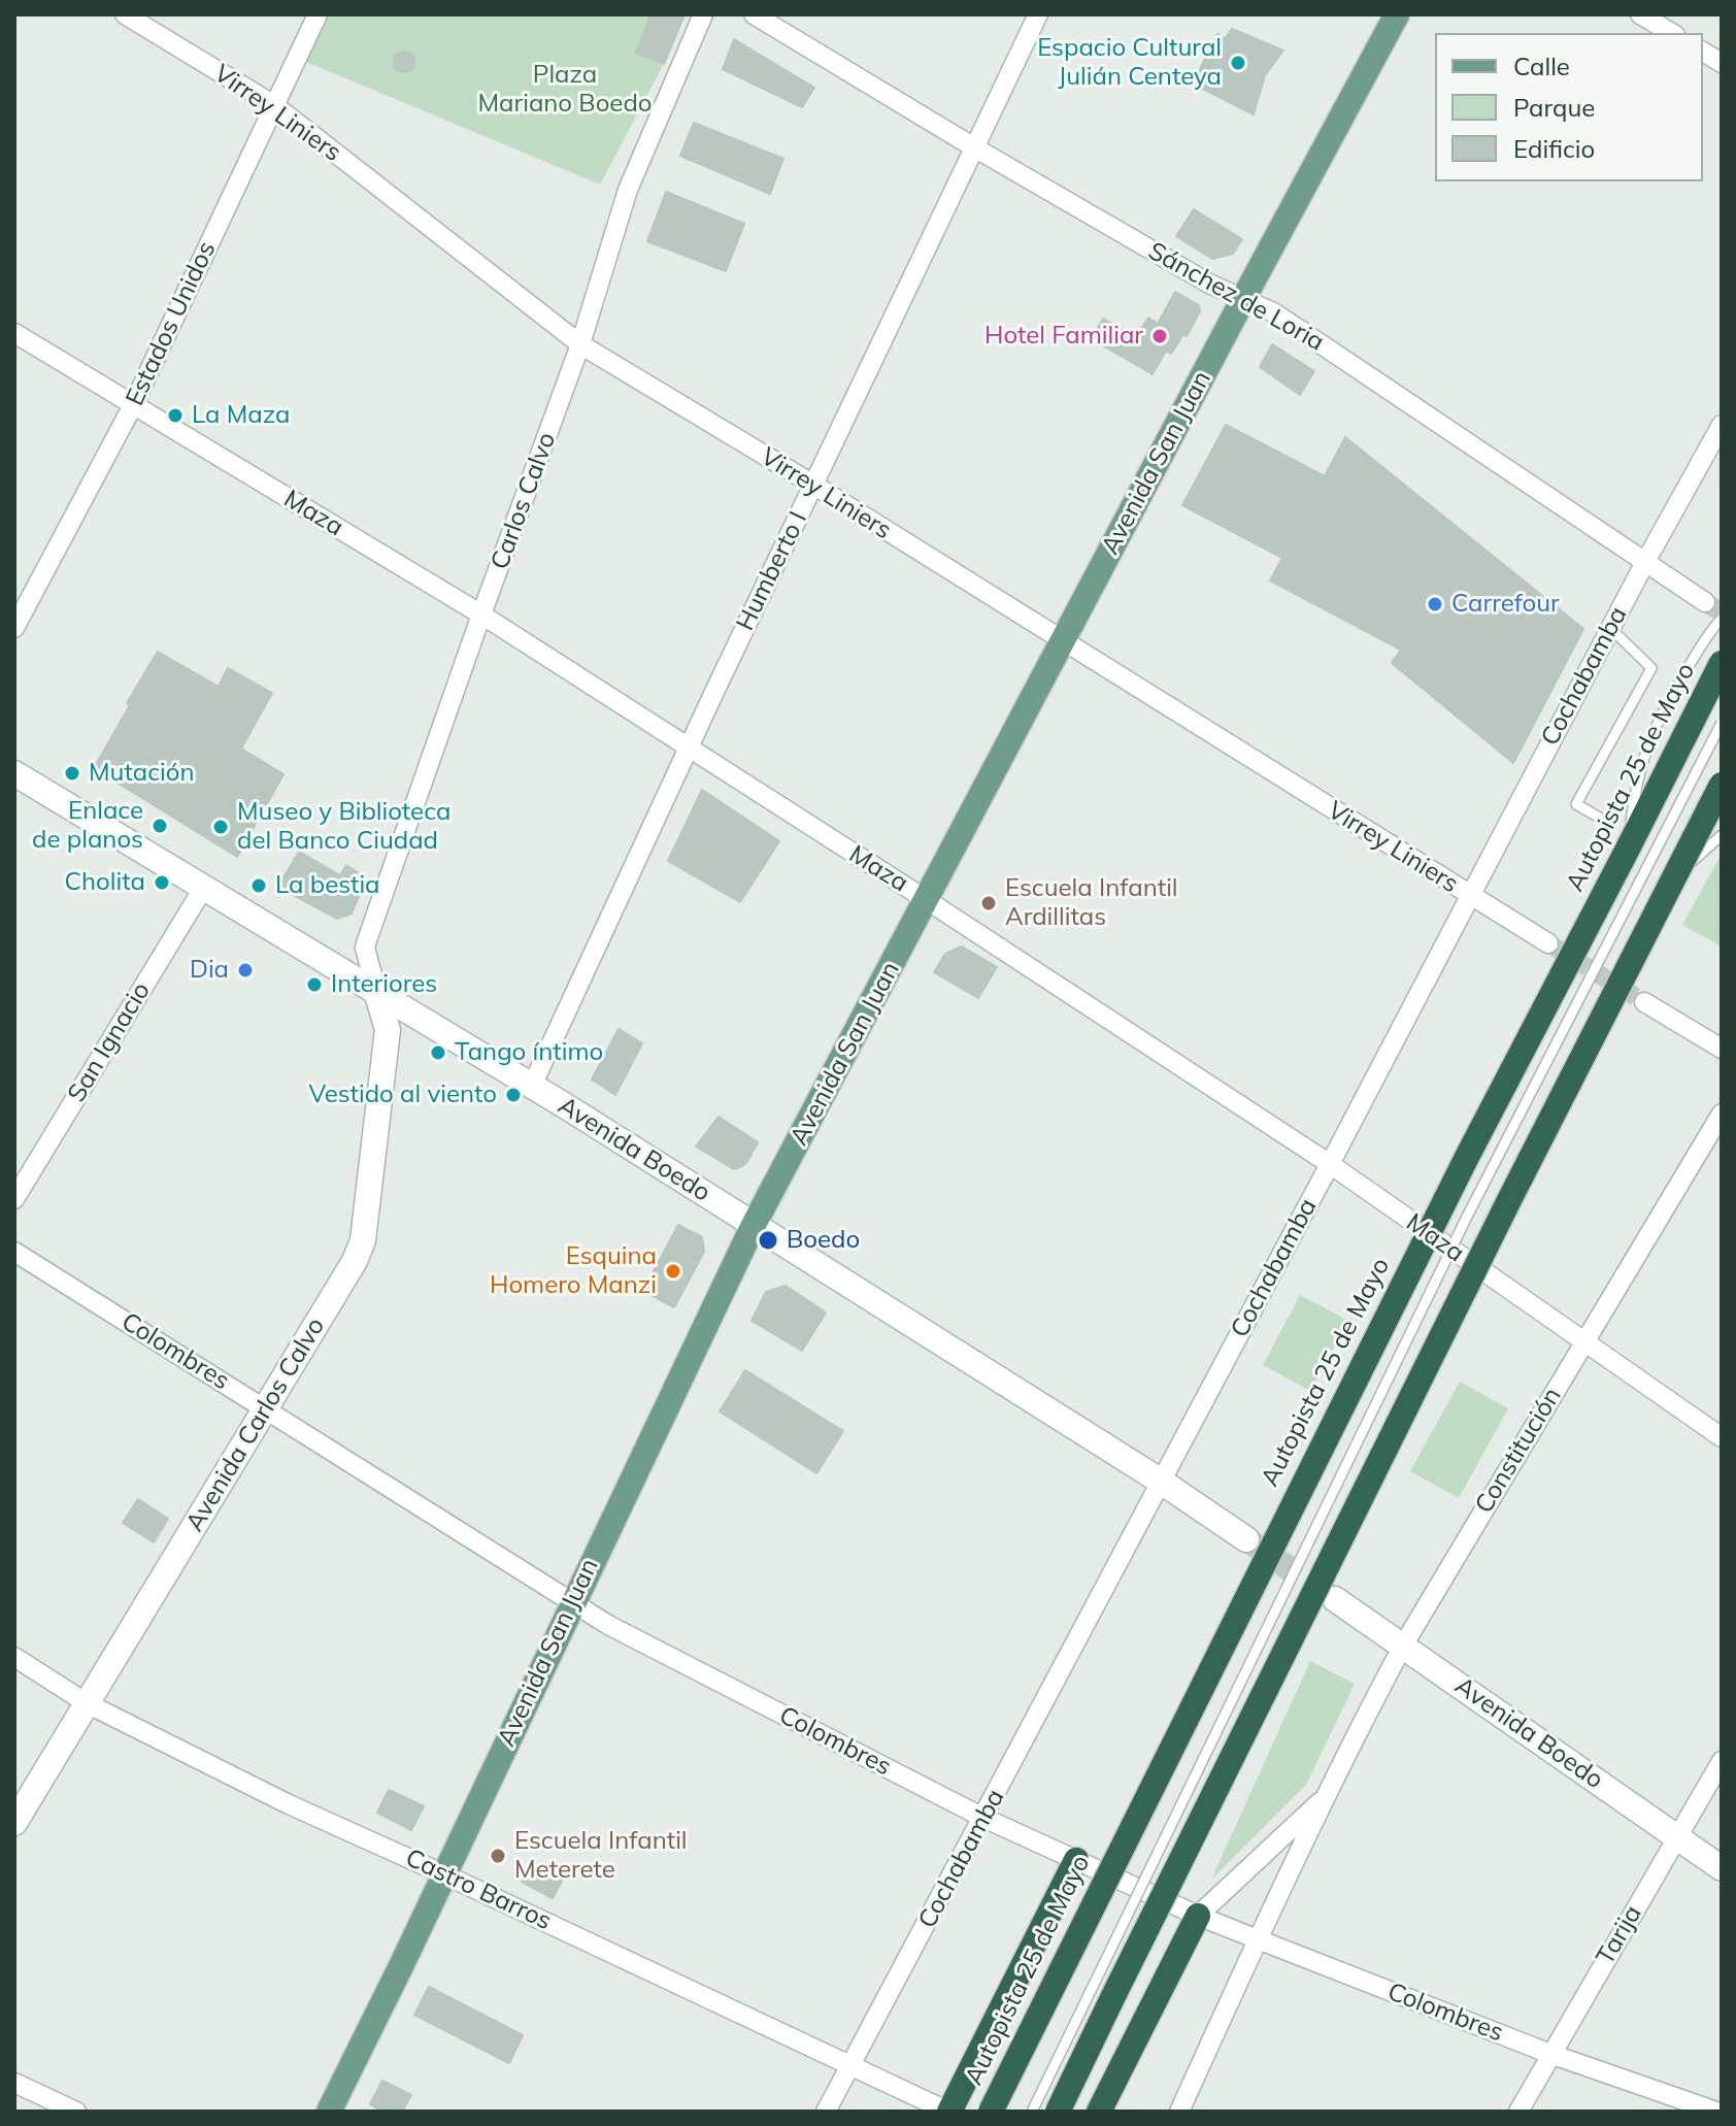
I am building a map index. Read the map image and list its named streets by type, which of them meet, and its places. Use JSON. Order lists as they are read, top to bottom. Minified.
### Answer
{"streets":{"highway":["Autopista 25 de Mayo"],"main road":["Avenida San Juan","Avenida Boedo","Avenida Carlos Calvo"],"street":["Virrey Liniers","Sánchez de Loria","Estados Unidos","Carlos Calvo","Maza","Humberto I","Cochabamba","San Ignacio","Colombres","Constitución","Castro Barros","Tarija"]},"crossings":[["Virrey Liniers","Estados Unidos"],["Virrey Liniers","Avenida San Juan"],["Virrey Liniers","Carlos Calvo"],["Virrey Liniers","Humberto I"],["Virrey Liniers","Cochabamba"],["Sánchez de Loria","Avenida San Juan"],["Sánchez de Loria","Humberto I"],["Sánchez de Loria","Cochabamba"],["Estados Unidos","Maza"],["Avenida San Juan","Maza"],["Avenida San Juan","Avenida Boedo"],["Avenida San Juan","Colombres"],["Avenida San Juan","Castro Barros"],["Carlos Calvo","Maza"],["Carlos Calvo","Avenida Boedo"],["Carlos Calvo","Avenida Carlos Calvo"],["Maza","Humberto I"],["Maza","Cochabamba"],["Maza","Constitución"],["Humberto I","Avenida Boedo"],["Cochabamba","Avenida Boedo"],["Cochabamba","Colombres"],["Cochabamba","Castro Barros"],["San Ignacio","Avenida Boedo"],["Avenida Boedo","Avenida Carlos Calvo"],["Avenida Boedo","Constitución"],["Avenida Boedo","Tarija"],["Colombres","Avenida Carlos Calvo"],["Colombres","Constitución"],["Colombres","Tarija"],["Avenida Carlos Calvo","Castro Barros"]],"parks":["Plaza Mariano Boedo"],"places":["Espacio Cultural Julián Centeya","Hotel Familiar","La Maza","Carrefour","Mutación","Enlace de planos","Museo y Biblioteca del Banco Ciudad","Cholita","La bestia","Escuela Infantil Ardillitas","Dia","Interiores","Tango íntimo","Vestido al viento","Boedo","Esquina Homero Manzi","Escuela Infantil Meterete"],"legend":["Calle","Parque","Edificio"]}
